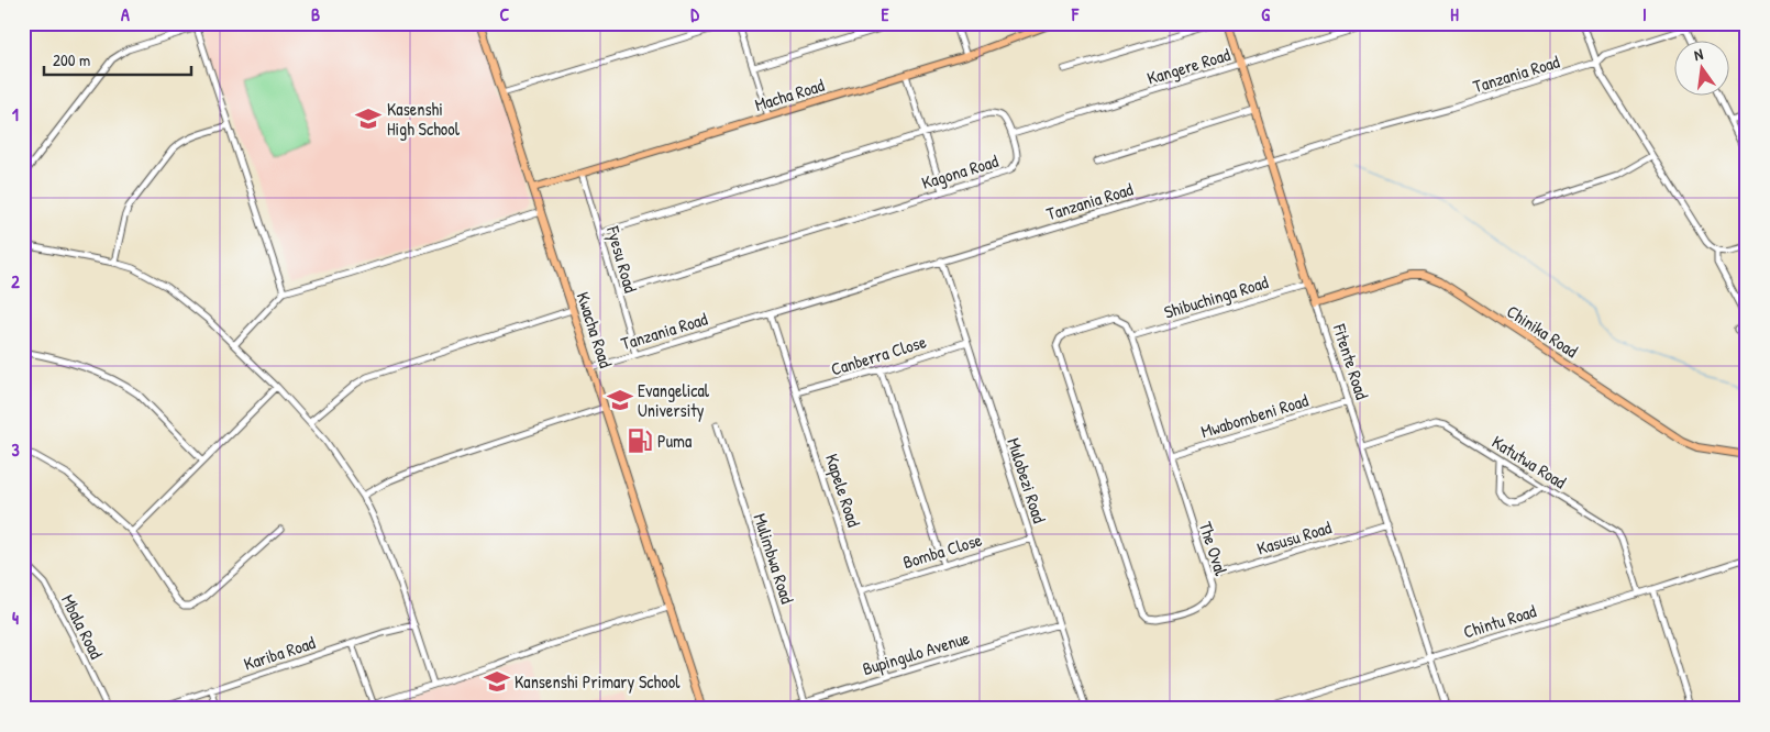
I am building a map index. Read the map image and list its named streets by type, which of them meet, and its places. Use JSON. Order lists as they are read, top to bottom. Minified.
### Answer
{"streets":{"main road":["Macha Road","Kwacha Road","Chinika Road","Fitente Road"],"street":["Kangere Road","Tanzania Road","Kagona Road","Fyesu Road","Shibuchinga Road","Canberra Close","Mwabombeni Road","Katutwa Road","Mulobezi Road","Kapele Road","Kasusu Road","The Oval","Bomba Close","Mulimbwa Road","Chintu Road","Mbala Road","Kariba Road","Bupingulo Avenue"]},"crossings":[["Kangere Road","Kagona Road"],["Kangere Road","Fitente Road"],["Tanzania Road","Fyesu Road"],["Tanzania Road","Kwacha Road"],["Tanzania Road","Fitente Road"],["Tanzania Road","Mulobezi Road"],["Tanzania Road","Kapele Road"],["Macha Road","Fyesu Road"],["Macha Road","Kwacha Road"],["Kagona Road","Fyesu Road"],["Shibuchinga Road","Fitente Road"],["Shibuchinga Road","The Oval"],["Chinika Road","Fitente Road"],["Canberra Close","Mulobezi Road"],["Canberra Close","Kapele Road"],["Fitente Road","Mwabombeni Road"],["Fitente Road","Katutwa Road"],["Fitente Road","Kasusu Road"],["Fitente Road","Chintu Road"],["Mwabombeni Road","The Oval"],["Katutwa Road","Chintu Road"],["Mulobezi Road","Bomba Close"],["Mulobezi Road","Bupingulo Avenue"],["Kapele Road","Bomba Close"],["Kapele Road","Bupingulo Avenue"],["Kasusu Road","The Oval"],["Mulimbwa Road","Bupingulo Avenue"]],"places":{"school or university":["Kasenshi High School","Evangelical University","Kansenshi Primary School"],"fuel station":["Puma"]},"scale_bar":"200 m","north":"top","grid":{"columns":["A","B","C","D","E","F","G","H","I"],"rows":["1","2","3","4"]}}
